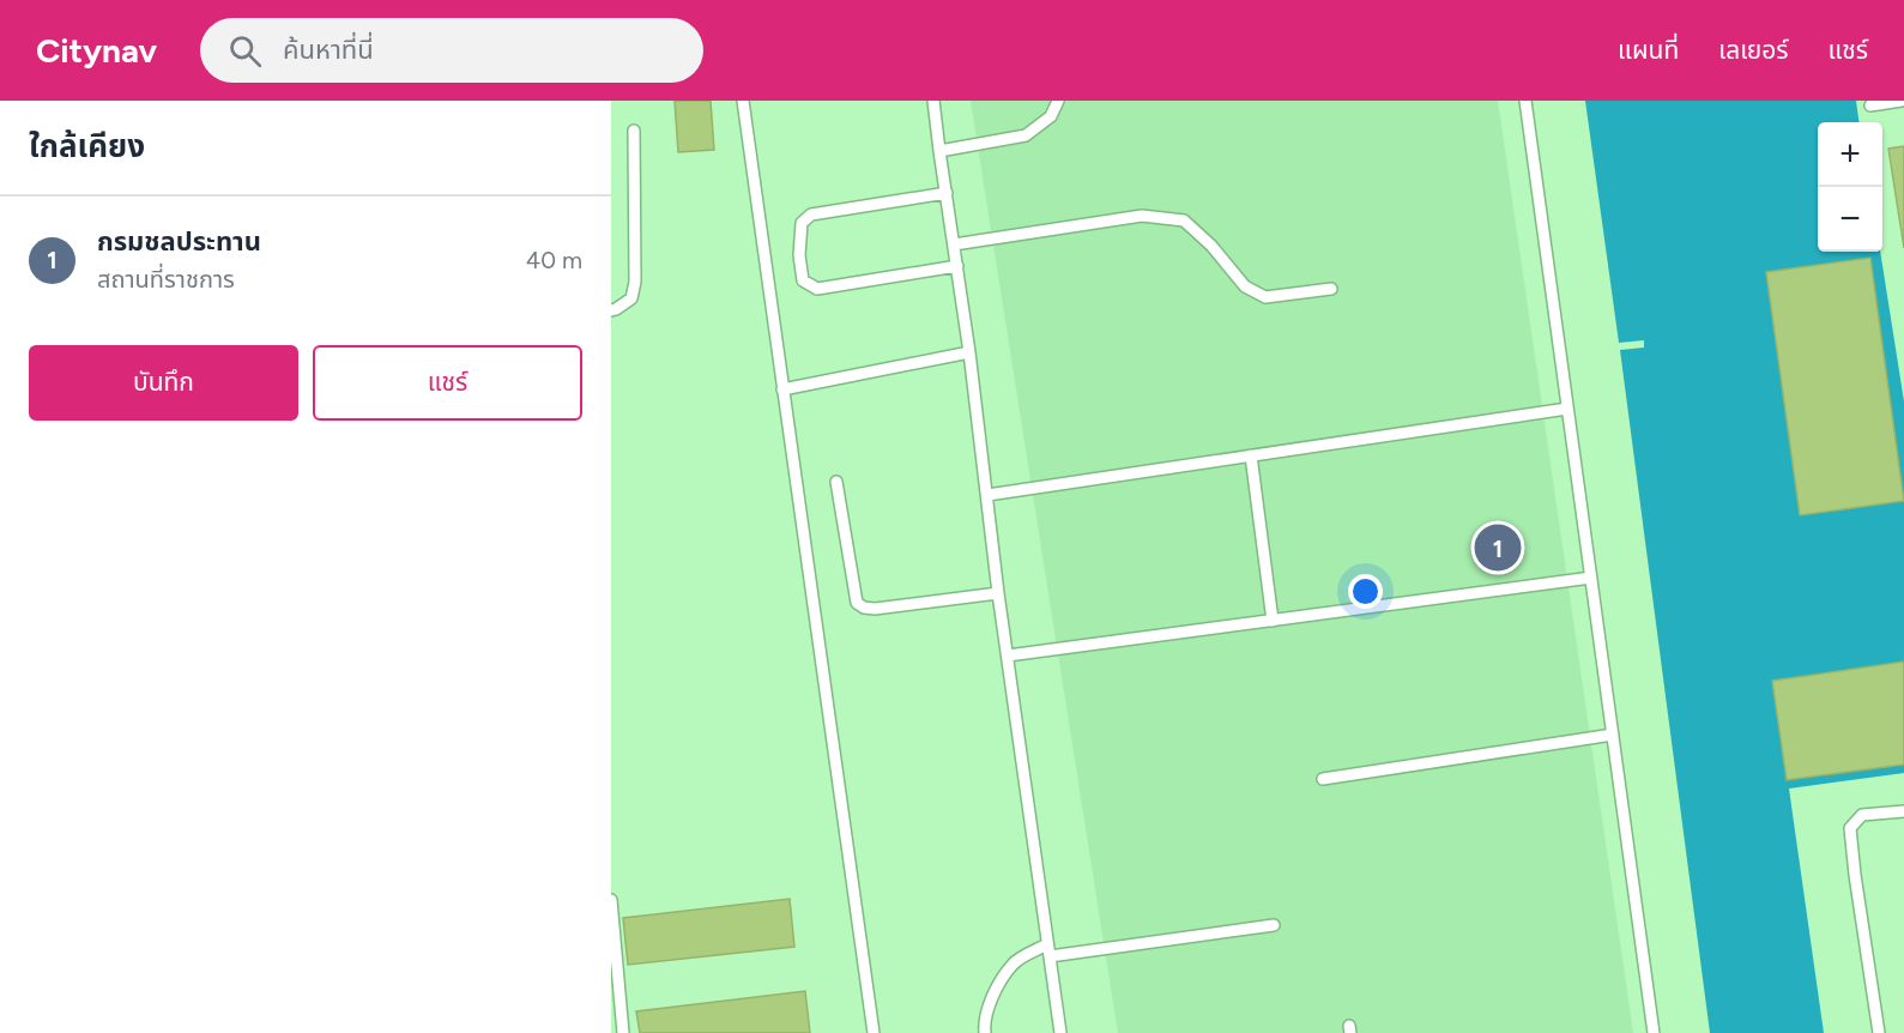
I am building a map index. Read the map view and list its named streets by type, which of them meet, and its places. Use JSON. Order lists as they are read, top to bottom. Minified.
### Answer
{"page":{"header":"Citynav","search":"ค้นหาที่นี่","nav":["แผนที่","เลเยอร์","แชร์"],"heading":"ใกล้เคียง","map_buttons":["+","−"],"list":[{"mark":"1","name":"กรมชลประทาน","note":"สถานที่ราชการ","value":"40 m"}],"buttons":["บันทึก","แชร์"],"pins":"1"}}
